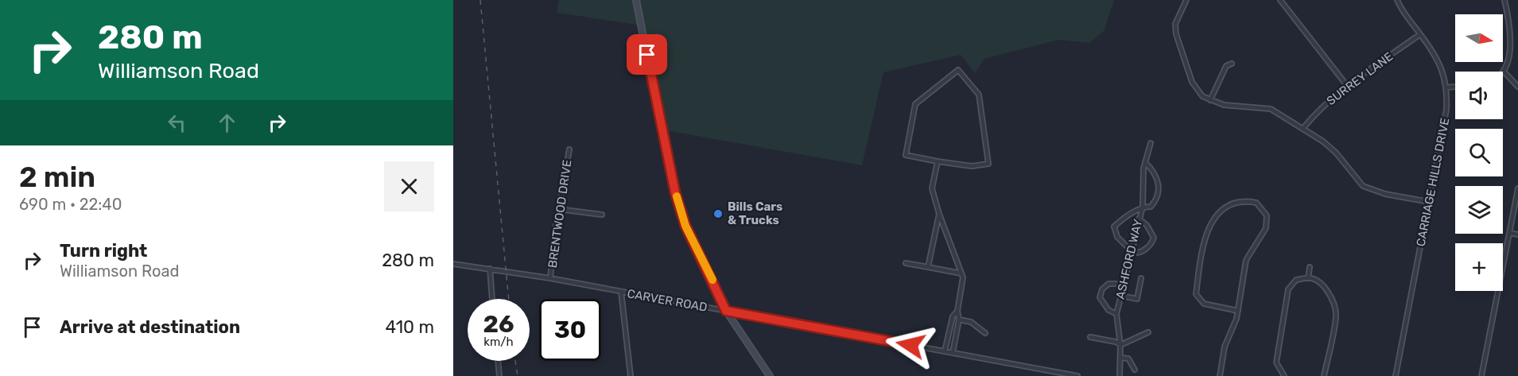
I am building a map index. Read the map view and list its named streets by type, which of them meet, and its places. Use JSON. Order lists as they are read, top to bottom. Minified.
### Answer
{"streets":{"street":["SURREY LANE","CARRIAGE HILLS DRIVE","BRENTWOOD DRIVE","ASHFORD WAY","CARVER ROAD"]},"crossings":[["SURREY LANE","CARRIAGE HILLS DRIVE"],["BRENTWOOD DRIVE","CARVER ROAD"]],"places":["Bills Cars & Trucks"],"north":"right","page":{"turn":["280 m","Williamson Road"],"map_buttons":"+","heading":["2 min","690 m · 22:40"],"list":[{"name":"Turn right","note":"Williamson Road","value":"280 m"},{"name":"Arrive at destination","value":"410 m"}],"speed":"26 km/h","limit":"30"}}
